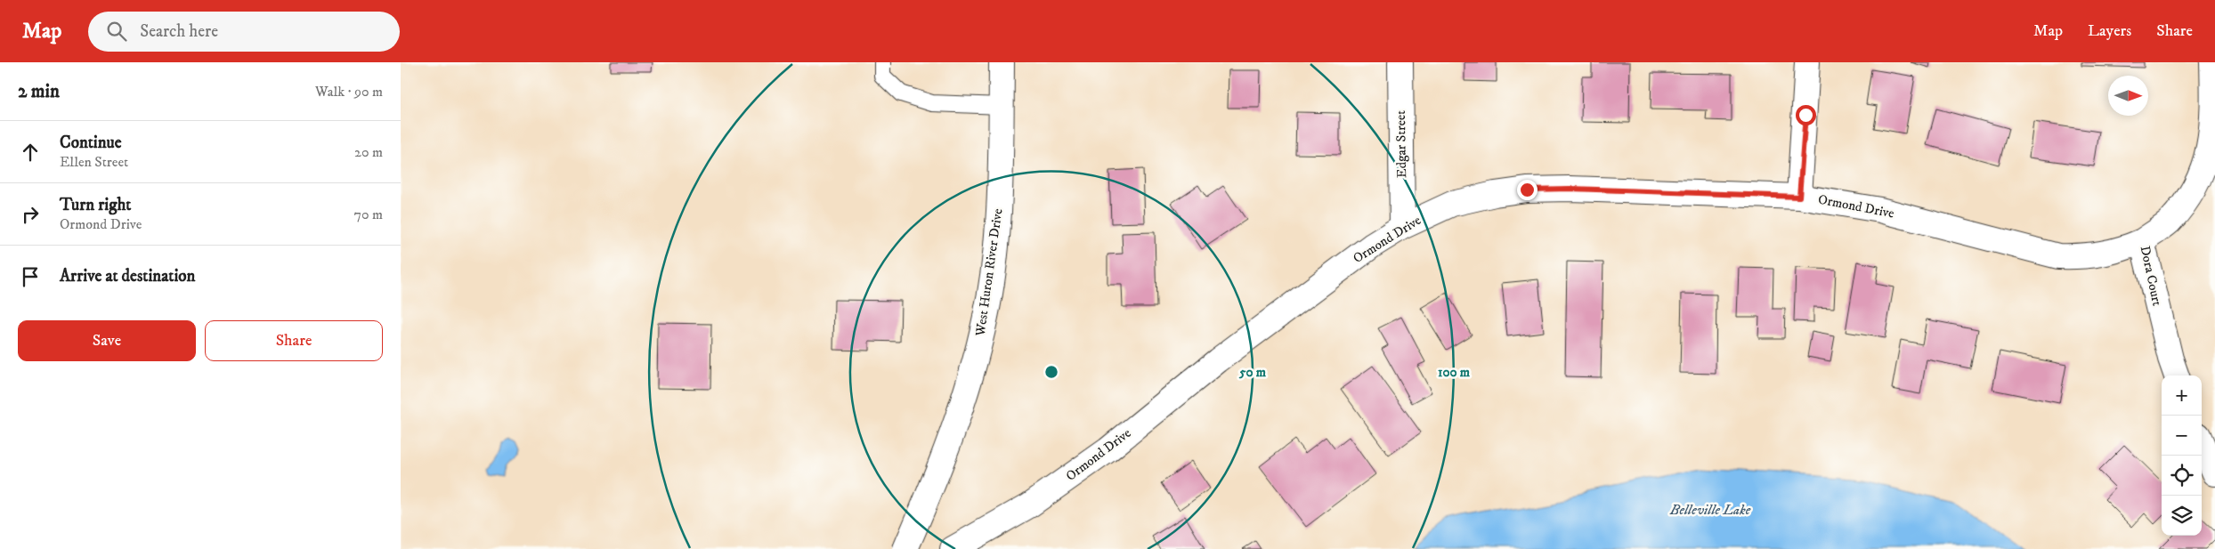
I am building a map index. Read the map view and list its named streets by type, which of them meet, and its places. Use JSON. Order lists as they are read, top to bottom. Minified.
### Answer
{"streets":{"street":["Edgar Street","Ormond Drive","West Huron River Drive","Dora Court"]},"crossings":[["Edgar Street","Ormond Drive"],["Ormond Drive","Dora Court"]],"water":["Belleville Lake"],"north":"right","page":{"header":"Map","search":"Search here","nav":["Map","Layers","Share"],"heading":["2 min","Walk · 90 m"],"list":[["Continue","Ellen Street","20 m"],["Turn right","Ormond Drive","70 m"],"Arrive at destination"],"buttons":["Save","Share"],"map_buttons":["+","−"]},"rings":["50 m","100 m"]}
